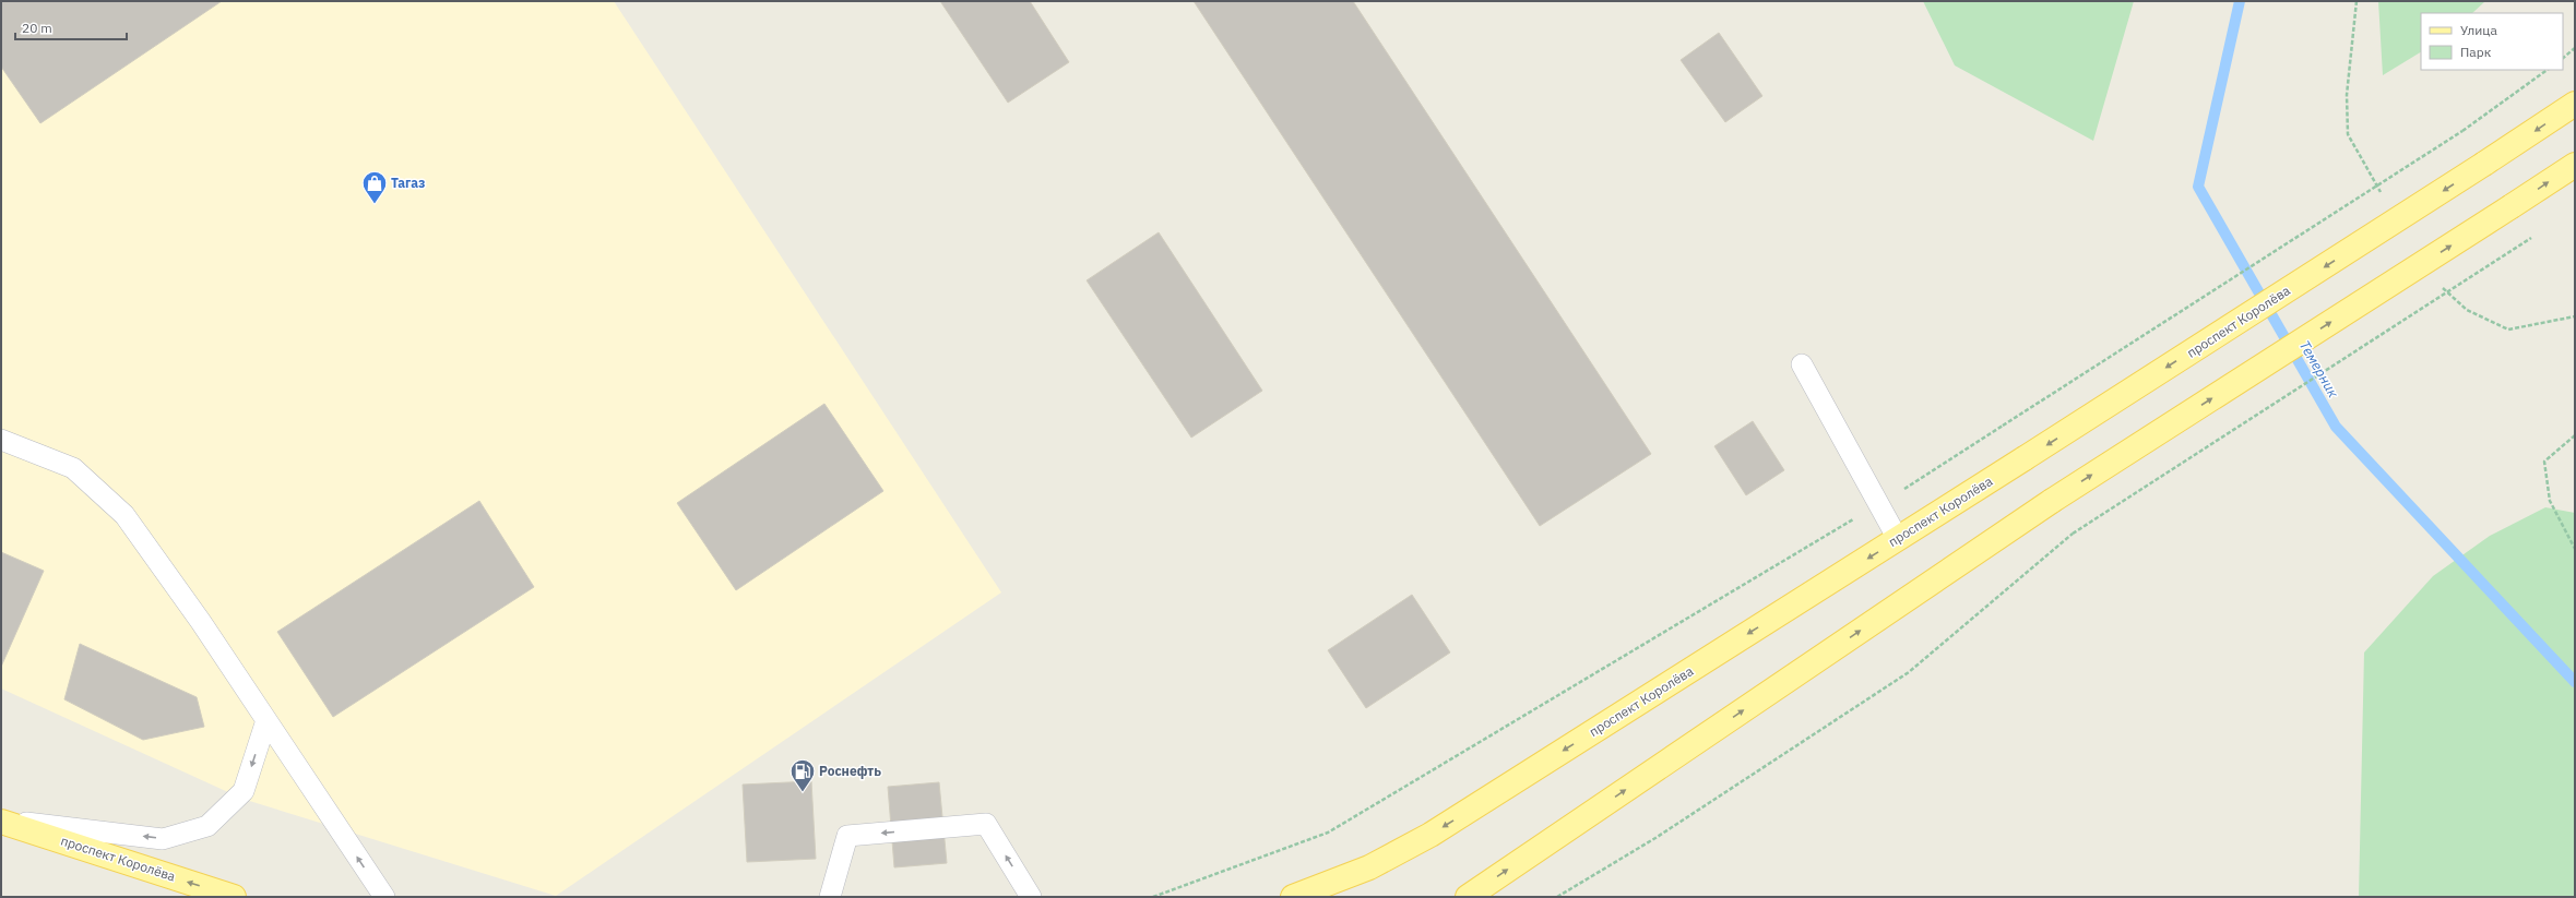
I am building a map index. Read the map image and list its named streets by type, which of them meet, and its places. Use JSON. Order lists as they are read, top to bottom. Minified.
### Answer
{"streets":{"main road":["проспект Королёва"]},"water":["Темерник"],"places":{"shop":["Тагаз"],"fuel station":["Роснефть"]},"legend":["Улица","Парк"],"scale_bar":"20 m"}
